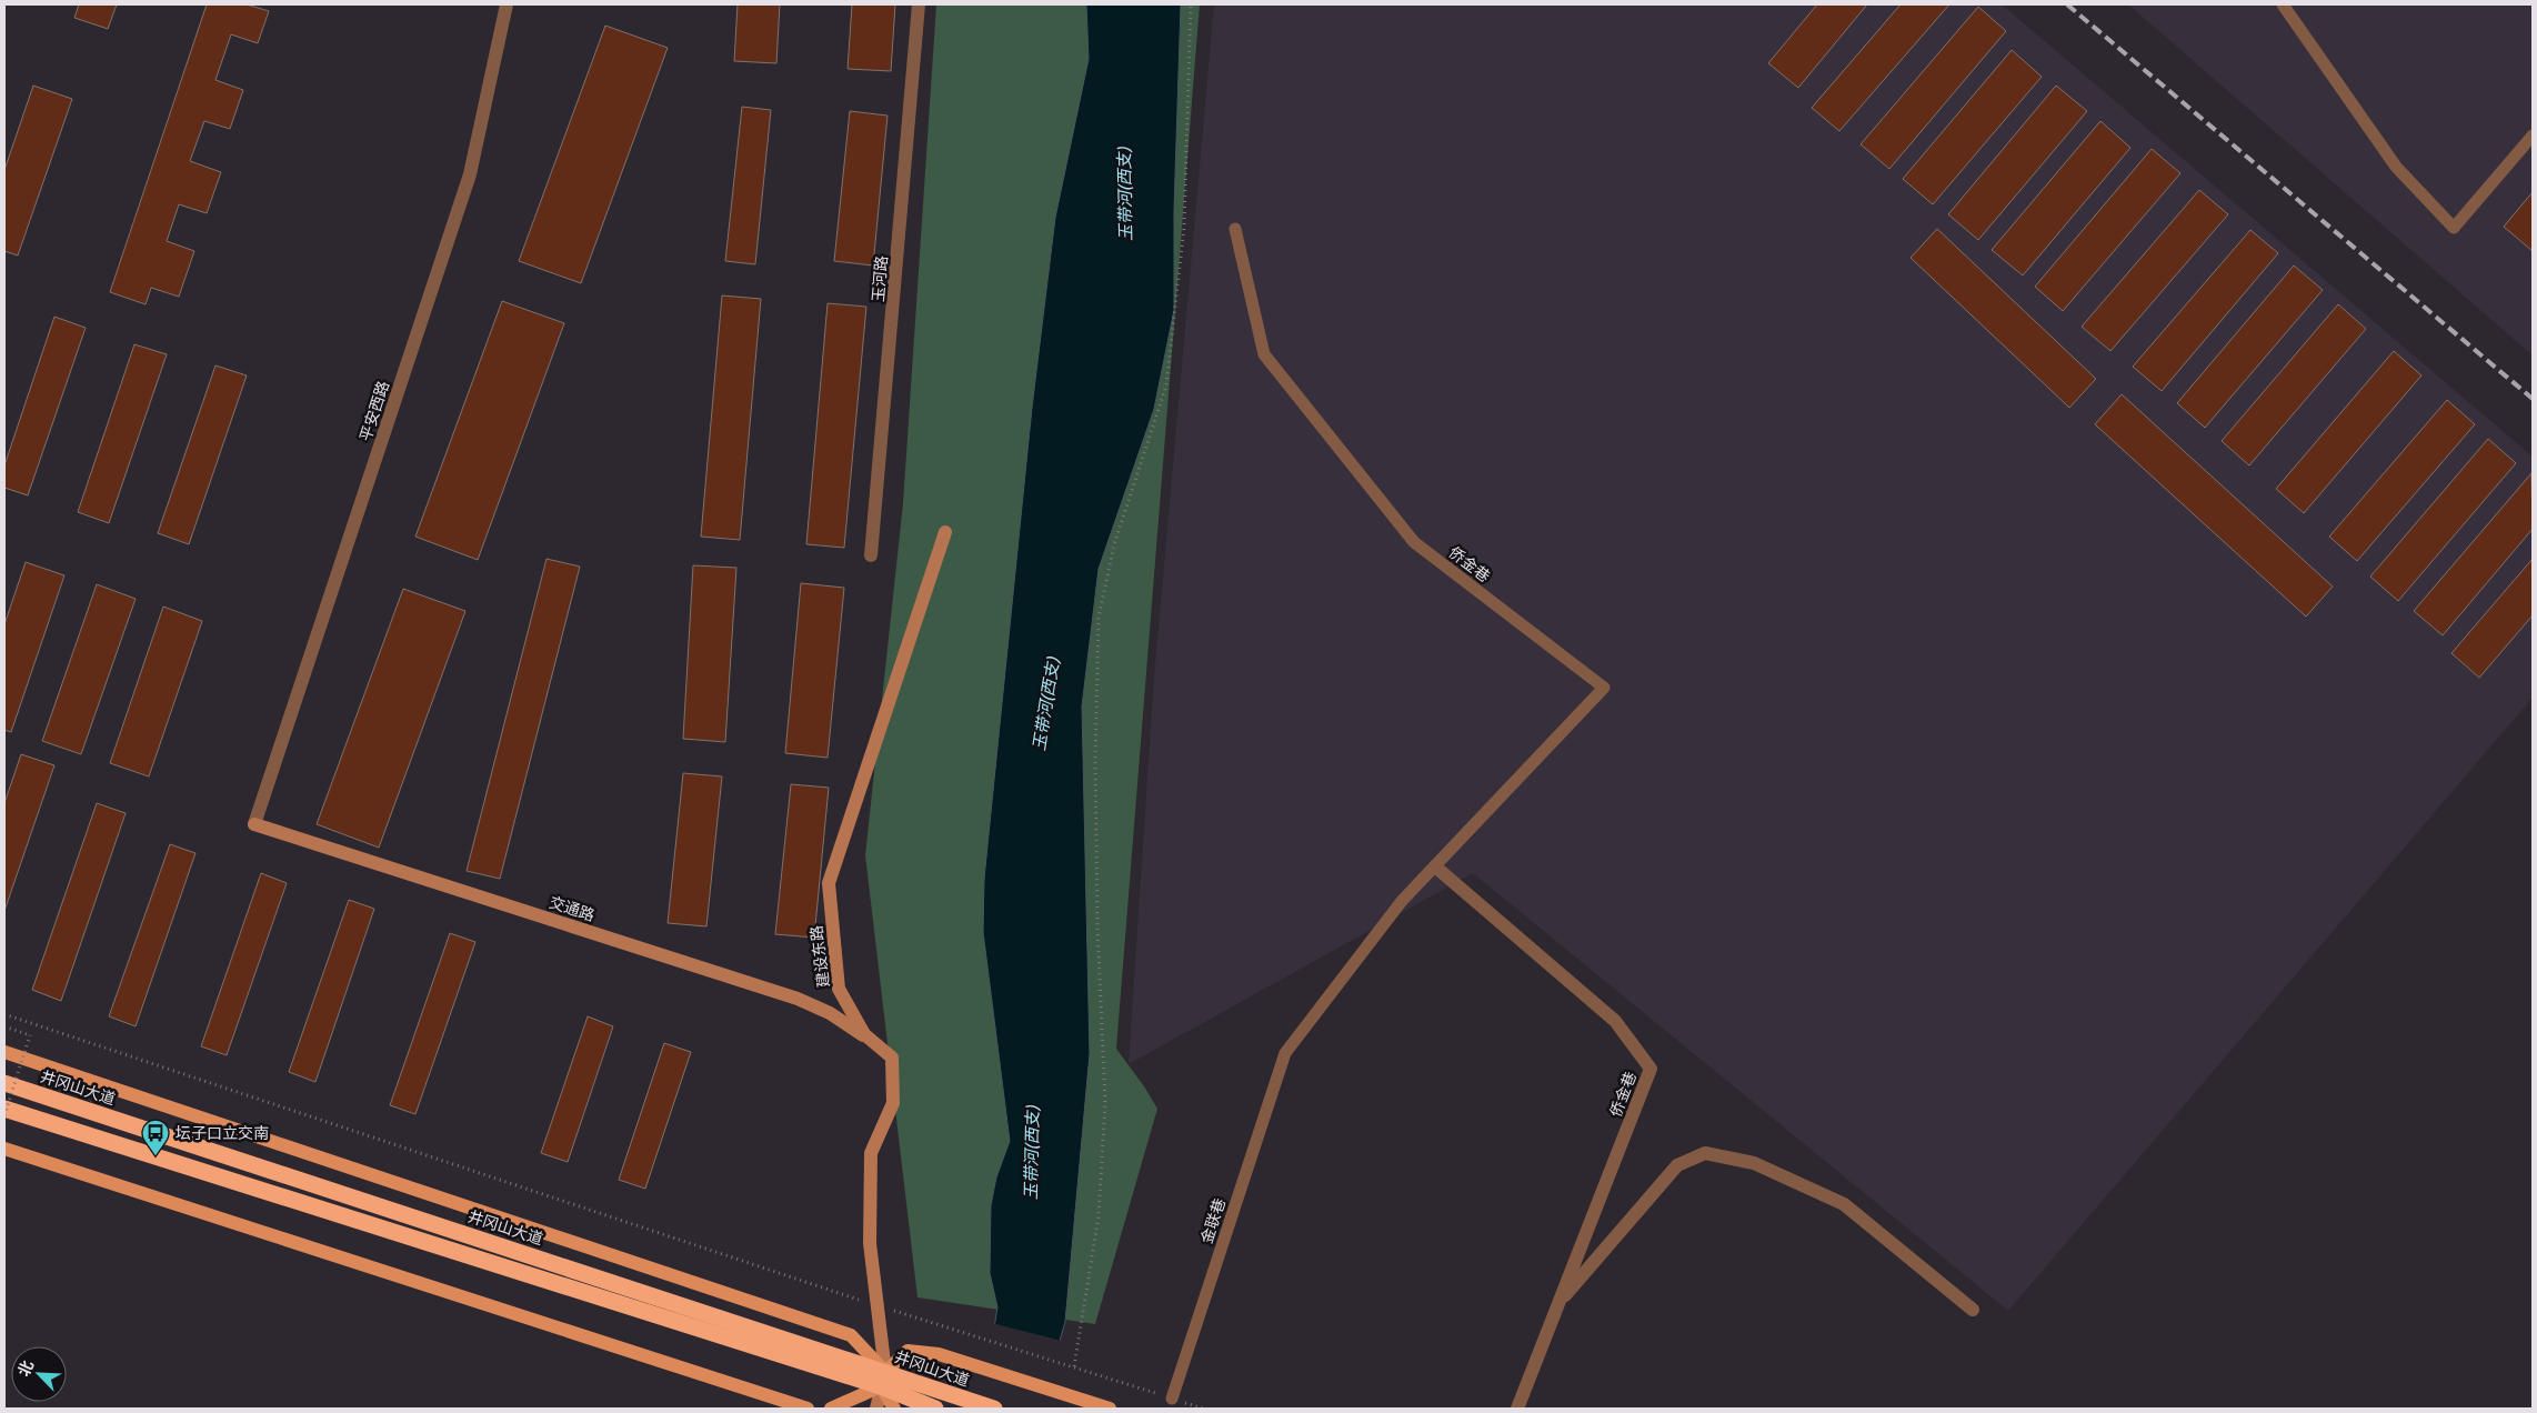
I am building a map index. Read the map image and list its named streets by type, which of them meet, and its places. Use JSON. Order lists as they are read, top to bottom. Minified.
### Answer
{"streets":{"highway":["井冈山大道"],"street":["玉河路","平安西路","侨金巷","交通路","建设东路"],"lane":["金联巷"]},"crossings":[["平安西路","交通路"],["侨金巷","金联巷"],["交通路","建设东路"],["建设东路","井冈山大道"]],"water":["玉带河(西支)"],"places":{"bus stop":["坛子口立交南"]},"north":"top left"}
